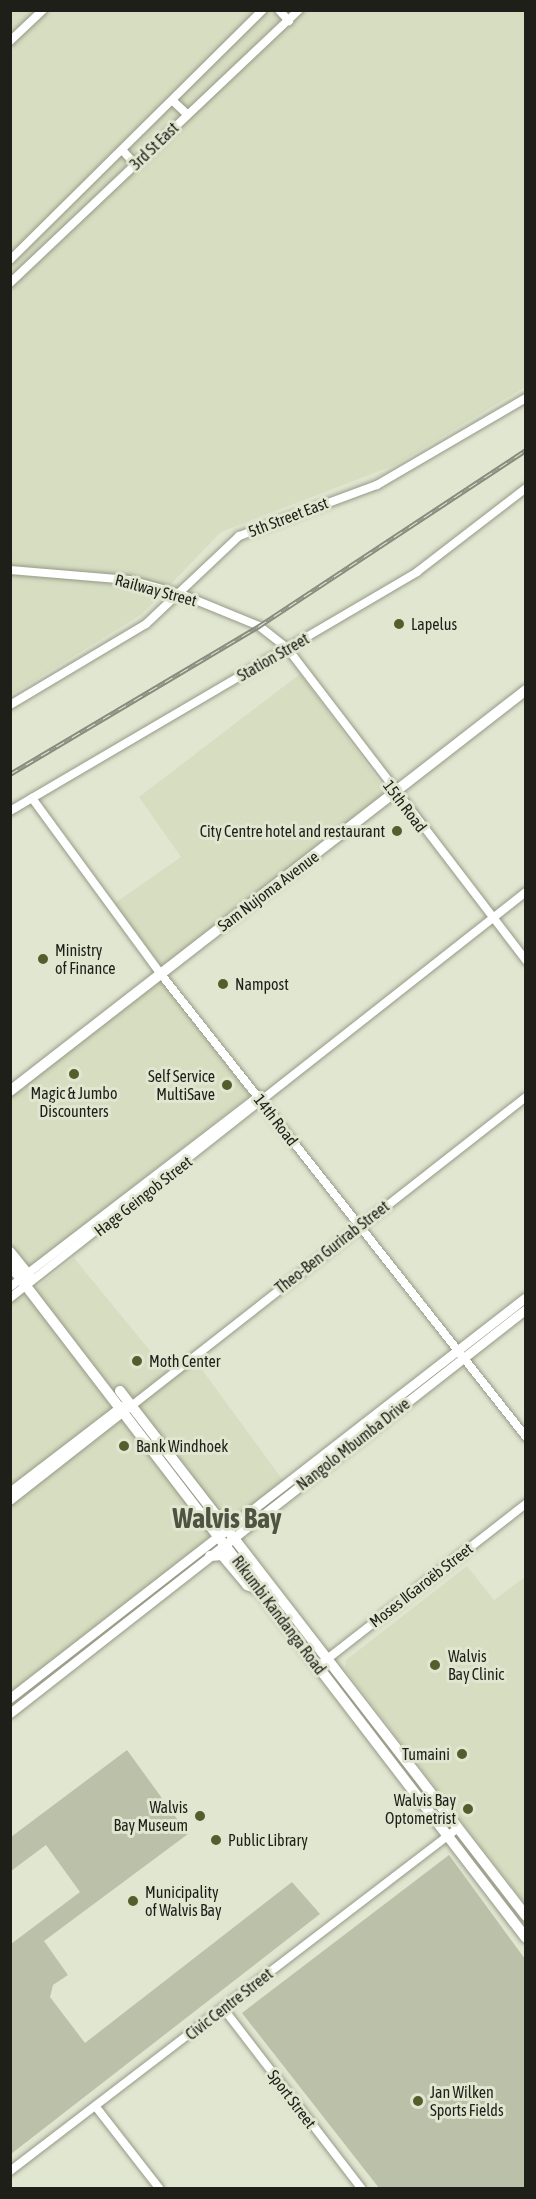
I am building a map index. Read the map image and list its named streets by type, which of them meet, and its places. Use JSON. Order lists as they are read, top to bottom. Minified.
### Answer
{"streets":{"main road":["Sam Nujoma Avenue","Rikumbi Kandanga Road"],"street":["3rd St East","5th Street East","Railway Street","Station Street","15th Road","14th Road","Hage Geingob Street","Theo-Ben Gurirab Street","Nangolo Mbumba Drive","Moses ǁGaroëb Street","Civic Centre Street","Sport Street"]},"crossings":[["5th Street East","Railway Street"],["Railway Street","Station Street"],["Railway Street","15th Road"],["Station Street","15th Road"],["Station Street","14th Road"],["15th Road","Sam Nujoma Avenue"],["15th Road","Hage Geingob Street"],["Sam Nujoma Avenue","14th Road"],["14th Road","Hage Geingob Street"],["14th Road","Theo-Ben Gurirab Street"],["14th Road","Nangolo Mbumba Drive"],["Hage Geingob Street","Rikumbi Kandanga Road"],["Theo-Ben Gurirab Street","Rikumbi Kandanga Road"],["Nangolo Mbumba Drive","Rikumbi Kandanga Road"],["Moses ǁGaroëb Street","Rikumbi Kandanga Road"],["Rikumbi Kandanga Road","Civic Centre Street"],["Civic Centre Street","Sport Street"]],"districts":["Walvis Bay"],"places":["Lapelus","City Centre hotel and restaurant","Ministry of Finance","Nampost","Magic & Jumbo Discounters","Self Service MultiSave","Moth Center","Bank Windhoek","Walvis Bay Clinic","Tumaini","Walvis Bay Optometrist","Walvis Bay Museum","Public Library","Municipality of Walvis Bay","Jan Wilken Sports Fields"]}
